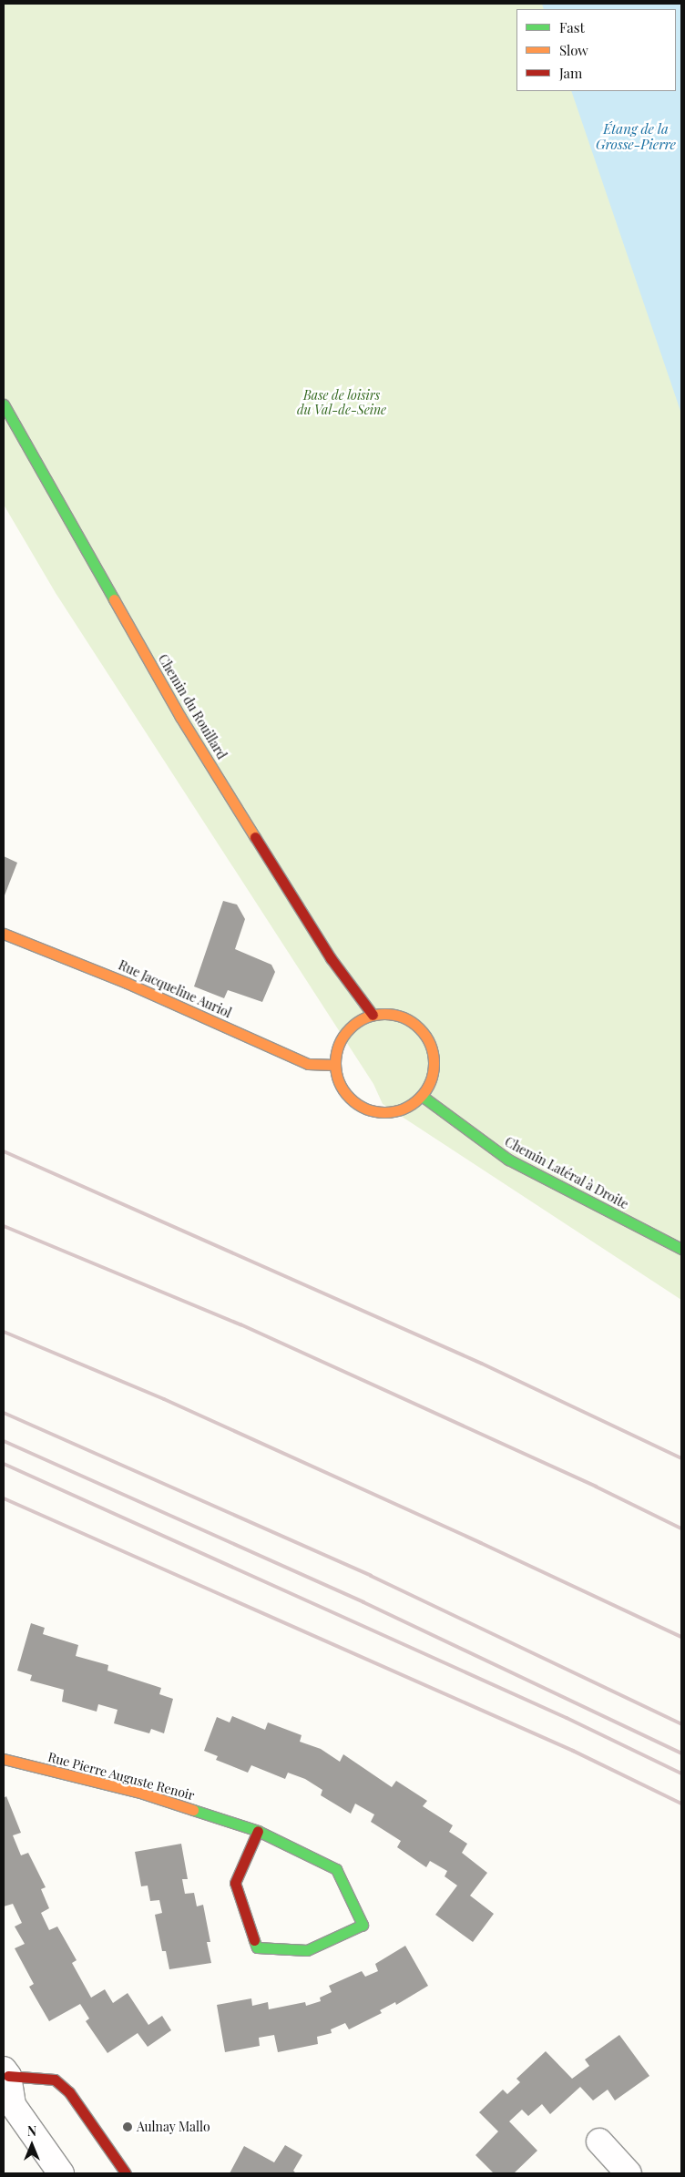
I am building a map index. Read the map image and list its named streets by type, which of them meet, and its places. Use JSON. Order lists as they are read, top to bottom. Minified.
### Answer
{"streets":{"street":["Chemin du Rouillard","Rue Jacqueline Auriol","Chemin Latéral à Droite","Rue Pierre Auguste Renoir"]},"crossings":[["Chemin du Rouillard","Rue Jacqueline Auriol"],["Chemin du Rouillard","Chemin Latéral à Droite"],["Rue Jacqueline Auriol","Chemin Latéral à Droite"]],"water":["Étang de la Grosse-Pierre"],"parks":["Base de loisirs du Val-de-Seine"],"places":["Aulnay Mallo"],"legend":["Fast","Slow","Jam"],"north":"top"}
